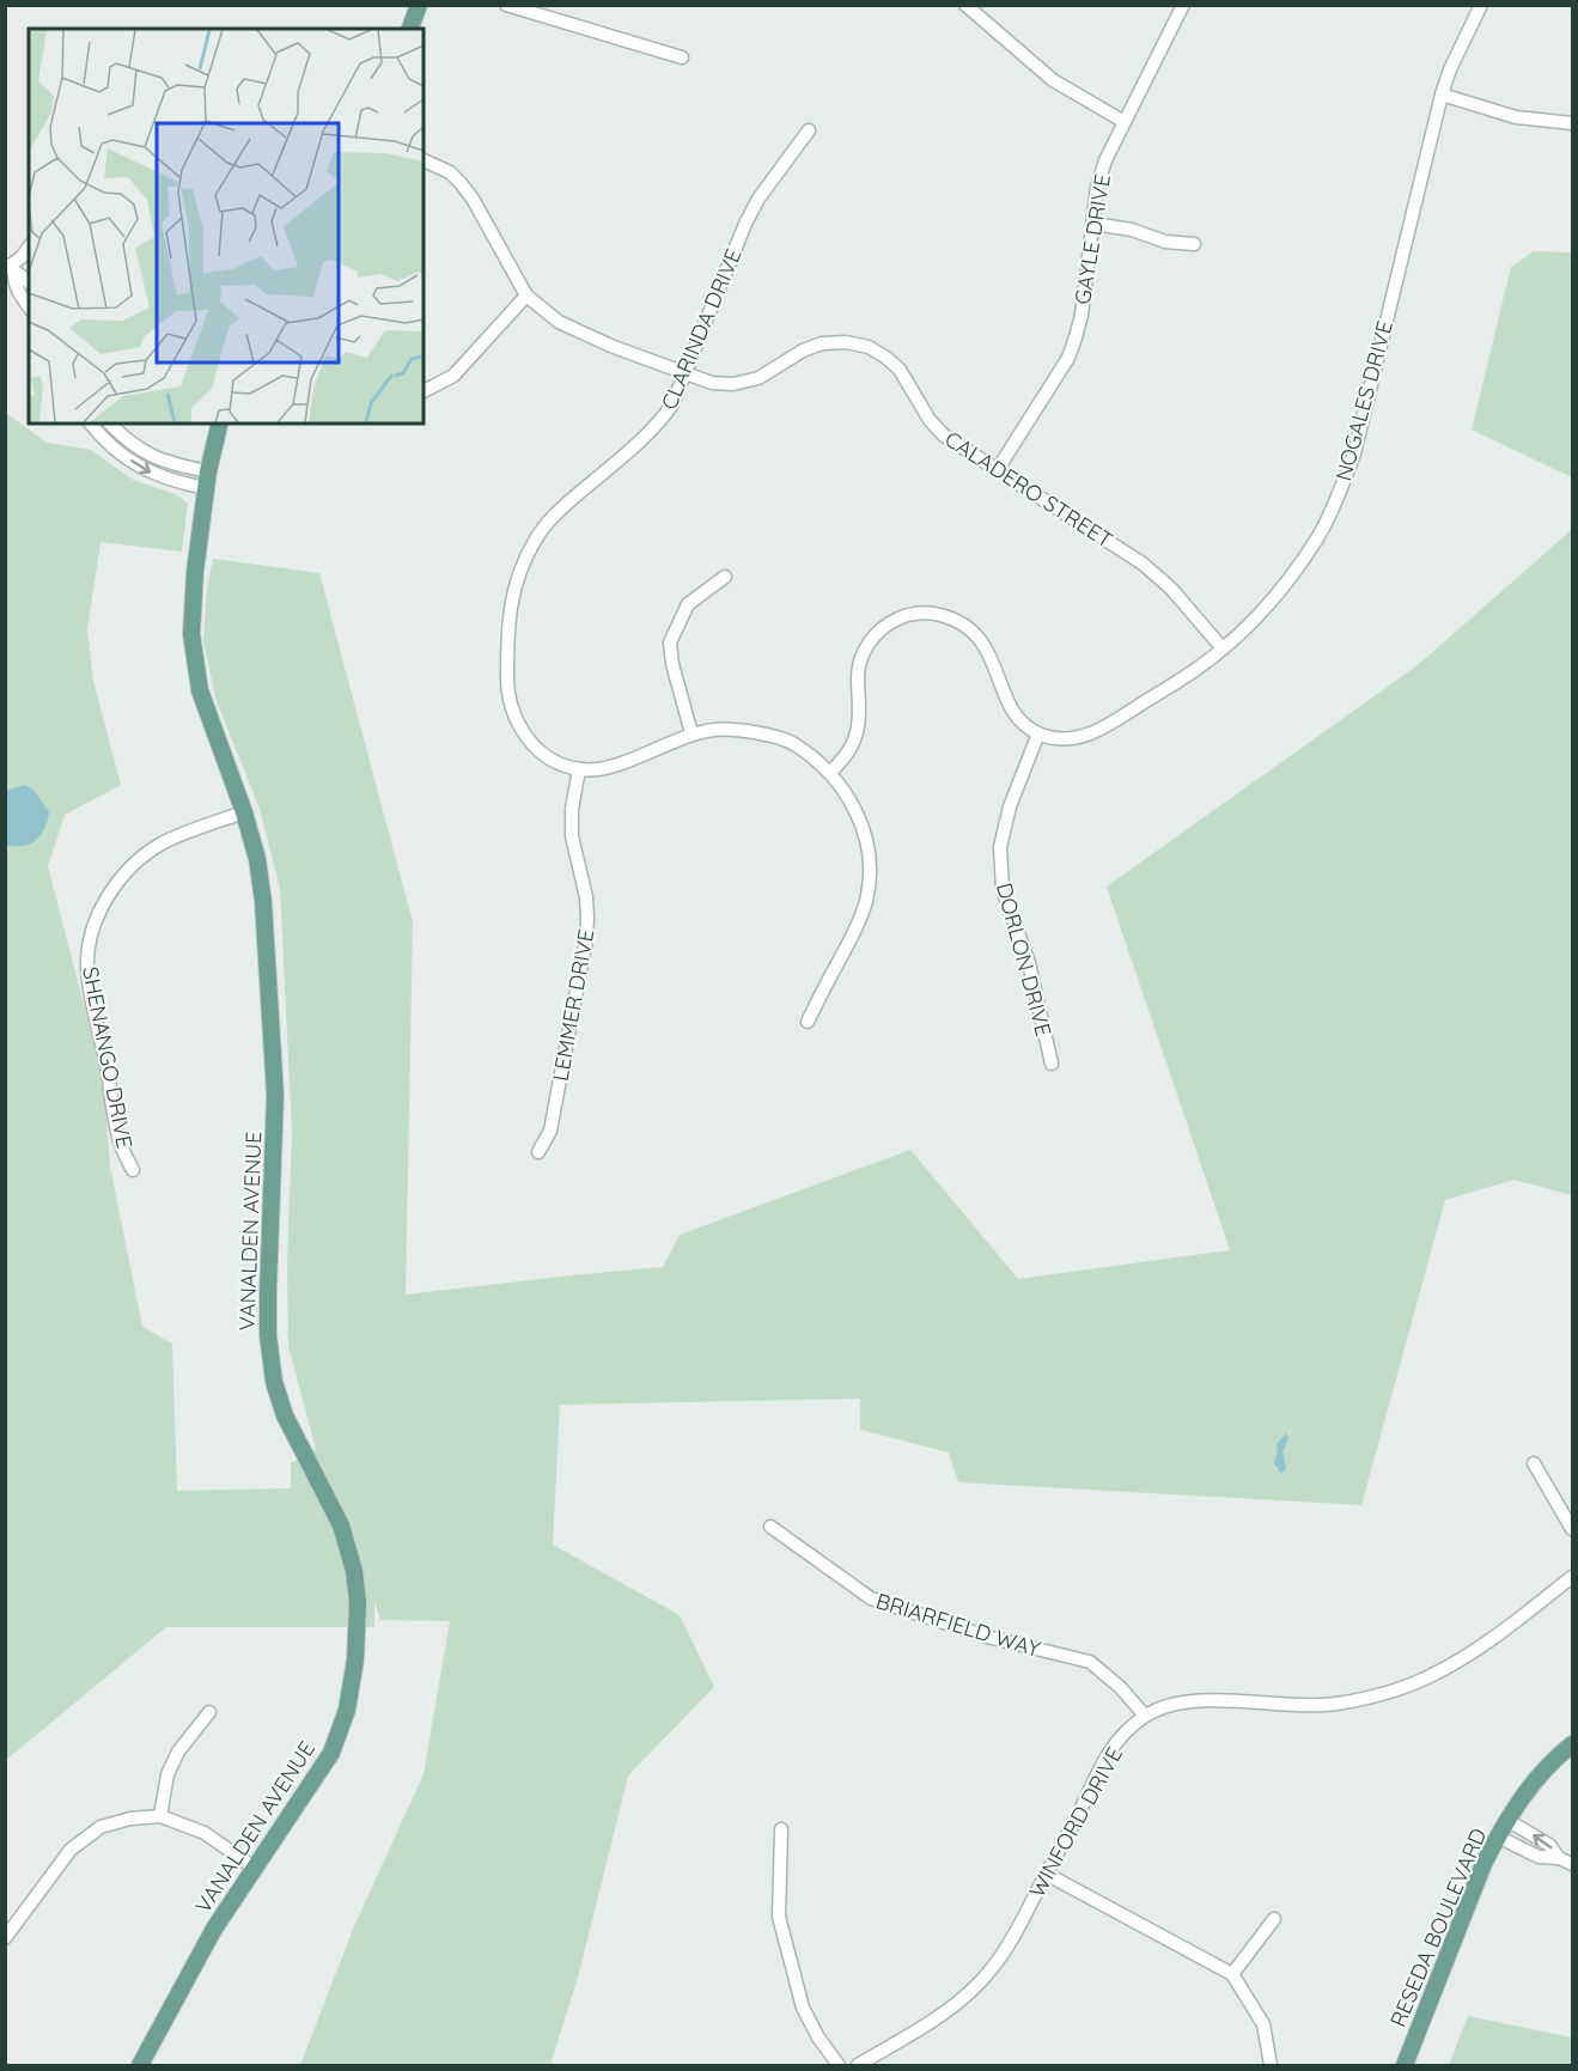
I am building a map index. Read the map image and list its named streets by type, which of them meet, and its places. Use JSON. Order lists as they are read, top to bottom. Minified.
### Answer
{"streets":{"main road":["VANALDEN AVENUE","RESEDA BOULEVARD"],"street":["GAYLE DRIVE","CLARINDA DRIVE","NOGALES DRIVE","CALADERO STREET","DORLON DRIVE","LEMMER DRIVE","SHENANGO DRIVE","BRIARFIELD WAY","WINFORD DRIVE"]},"crossings":[["GAYLE DRIVE","CALADERO STREET"],["CLARINDA DRIVE","CALADERO STREET"],["CLARINDA DRIVE","LEMMER DRIVE"],["NOGALES DRIVE","CALADERO STREET"],["NOGALES DRIVE","DORLON DRIVE"],["SHENANGO DRIVE","VANALDEN AVENUE"],["BRIARFIELD WAY","WINFORD DRIVE"]]}
